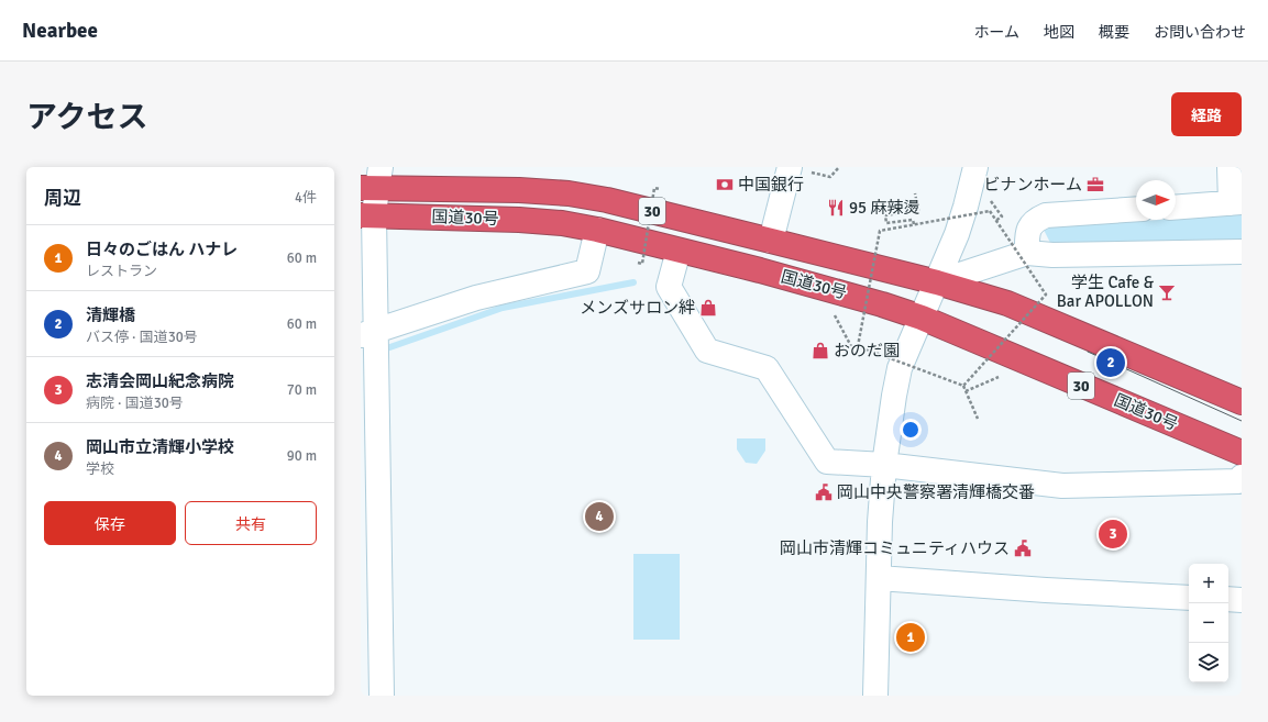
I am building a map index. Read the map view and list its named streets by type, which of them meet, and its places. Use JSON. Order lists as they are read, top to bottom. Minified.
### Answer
{"streets":{"highway":["30","国道30号"]},"places":{"bank":["中国銀行"],"office":["ビナンホーム"],"restaurant":["95 麻辣燙"],"bar":["学生 Cafe & Bar APOLLON"],"shop":["メンズサロン絆","おのだ園"],"public building":["岡山中央警察署清輝橋交番","岡山市清輝コミュニティハウス"]},"north":"right","page":{"header":"Nearbee","nav":["ホーム","地図","概要","お問い合わせ"],"title":"アクセス","buttons":["経路",["保存","共有"]],"heading":["周辺","4件"],"list":[{"mark":"1","name":"日々のごはん ハナレ","note":"レストラン","value":"60 m"},{"mark":"2","name":"清輝橋","note":"バス停 · 国道30号","value":"60 m"},{"mark":"3","name":"志清会岡山紀念病院","note":"病院 · 国道30号","value":"70 m"},{"mark":"4","name":"岡山市立清輝小学校","note":"学校","value":"90 m"}],"pins":["2","4","3","1"],"map_buttons":["+","−"]}}
